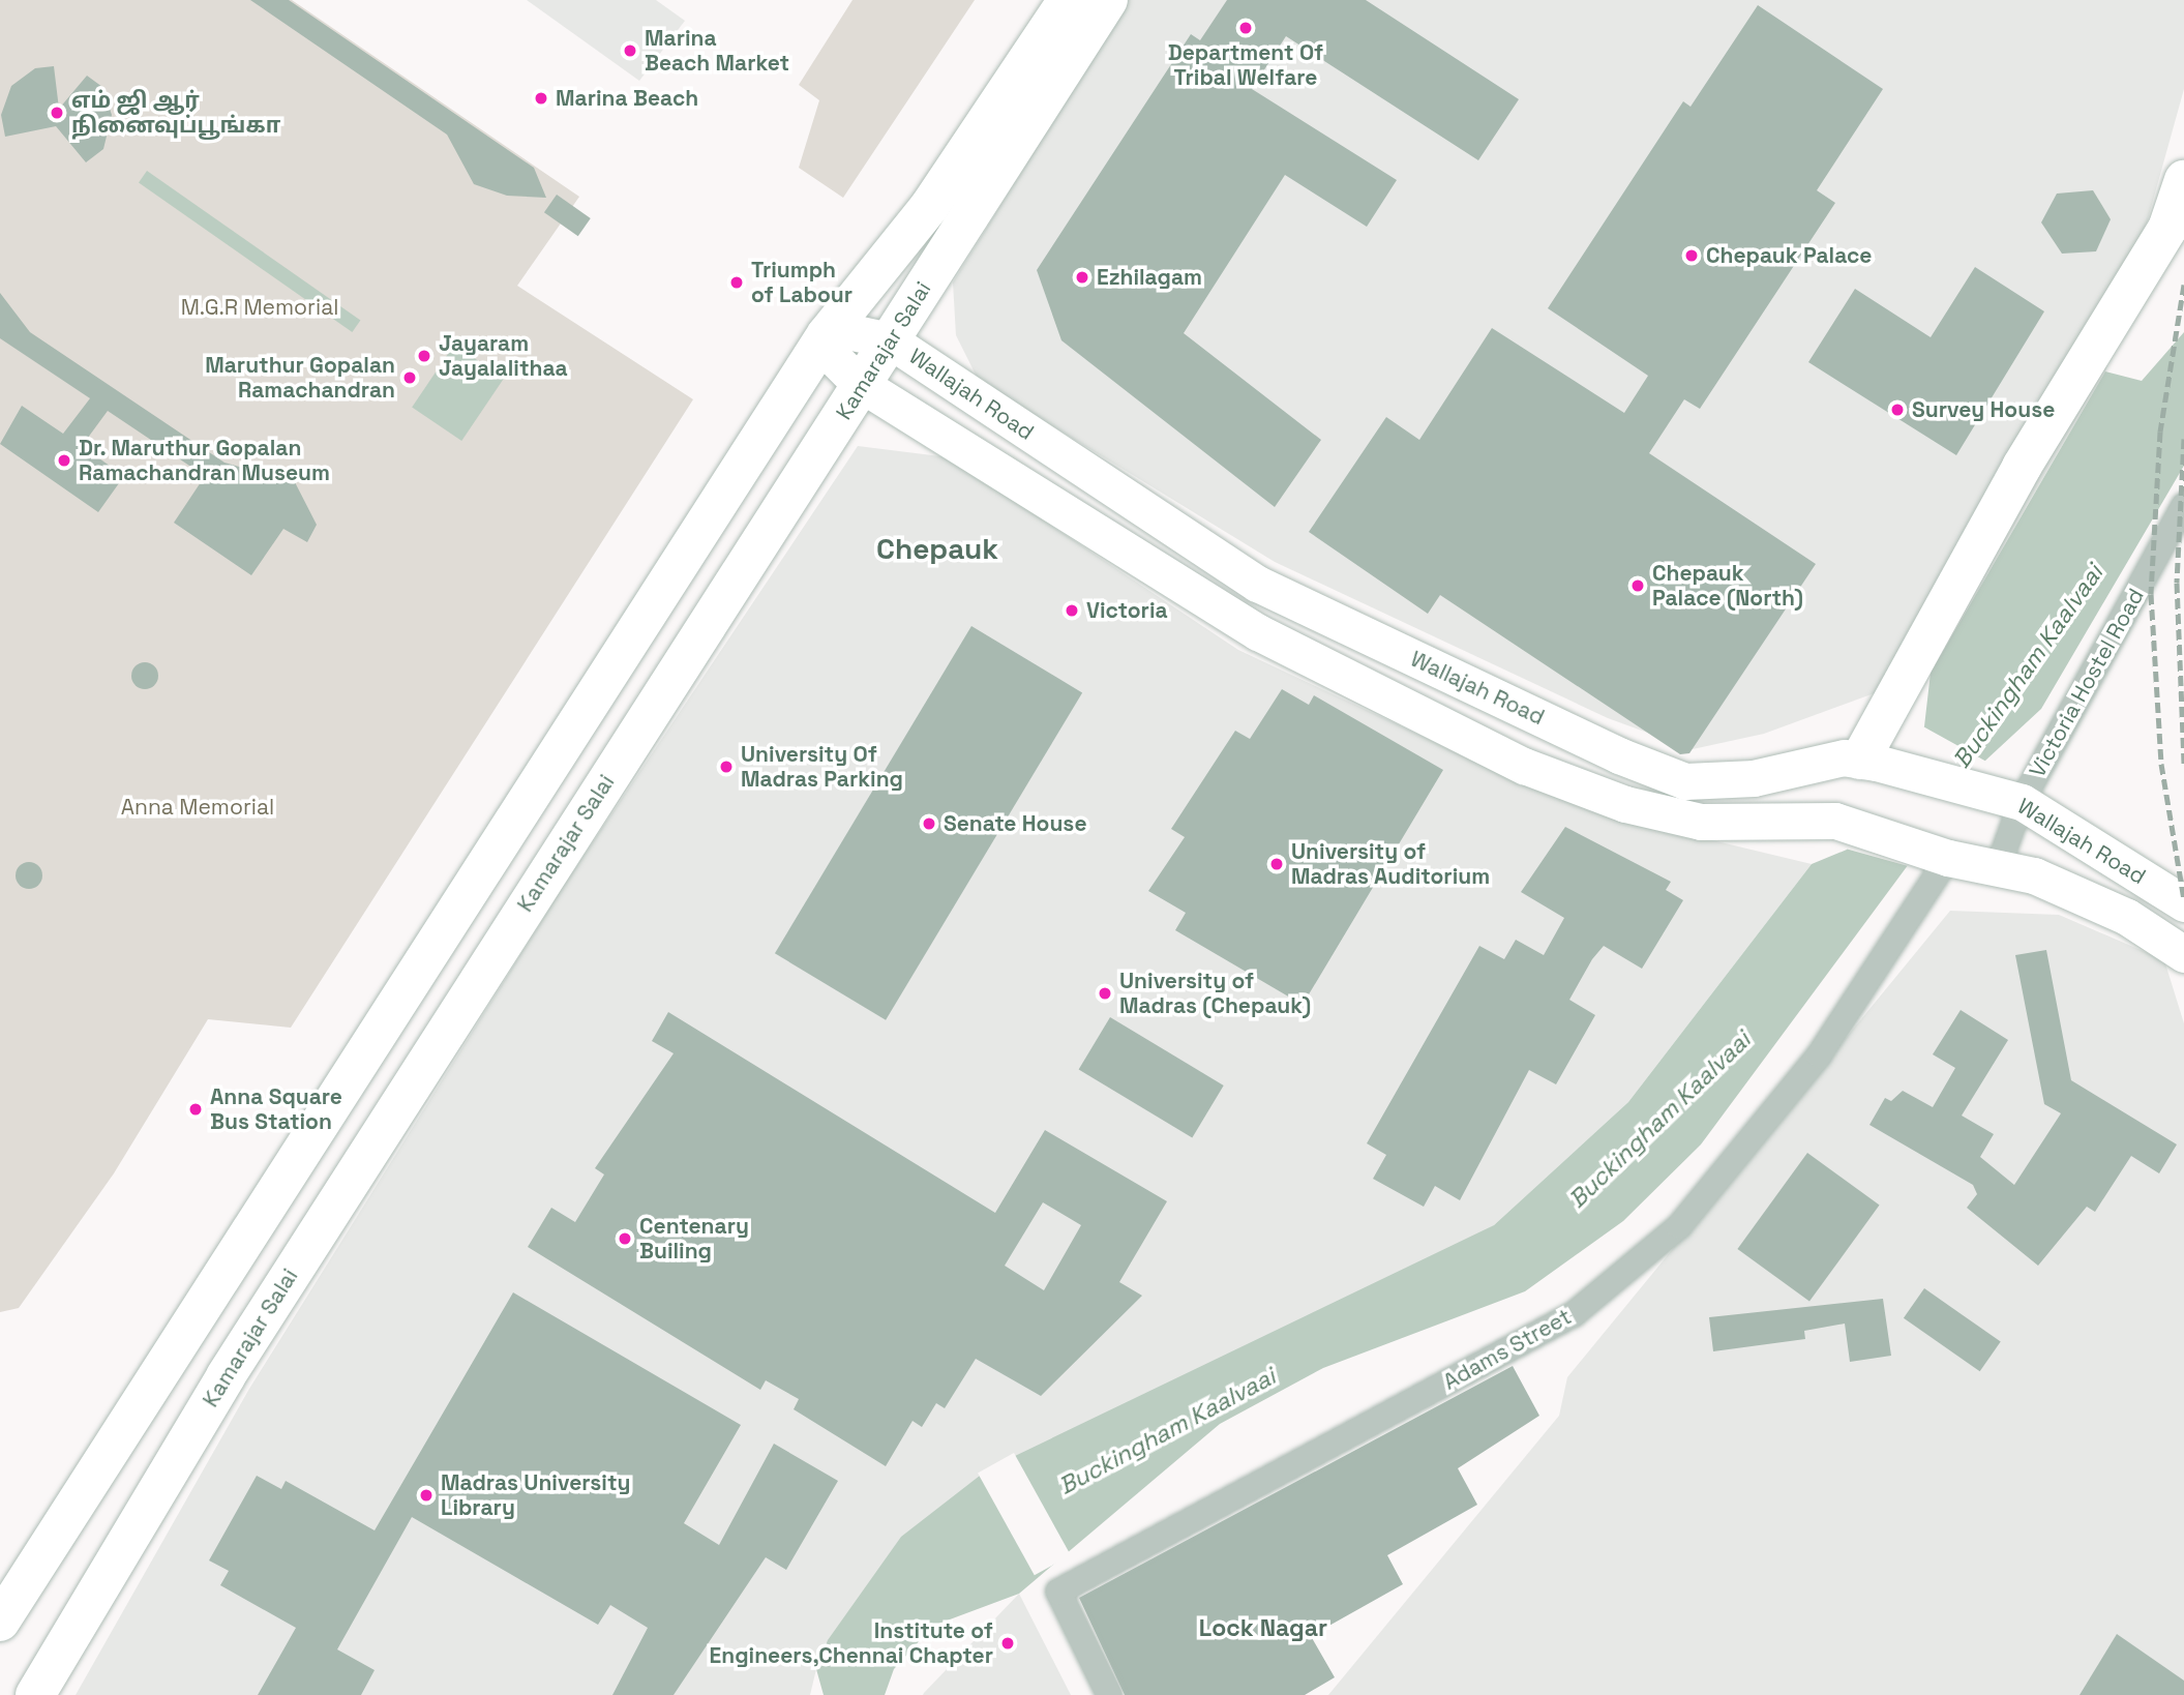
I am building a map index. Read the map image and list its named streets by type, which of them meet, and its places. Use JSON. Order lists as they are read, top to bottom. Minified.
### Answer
{"streets":{"main road":["Kamarajar Salai","Wallajah Road"],"street":["Victoria Hostel Road","Adams Street"]},"crossings":[["Kamarajar Salai","Wallajah Road"],["Wallajah Road","Victoria Hostel Road"],["Wallajah Road","Adams Street"]],"districts":["Chepauk","Lock Nagar"],"water":["Buckingham Kaalvaai"],"parks":["M.G.R Memorial","Anna Memorial"],"places":["Department Of Tribal Welfare","Marina Beach Market","Marina Beach","எம் ஜி ஆர் நினைவுப்பூங்கா","Chepauk Palace","Ezhilagam","Triumph of Labour","Jayaram Jayalalithaa","Maruthur Gopalan Ramachandran","Survey House","Dr. Maruthur Gopalan Ramachandran Museum","Chepauk Palace (North)","Victoria","University Of Madras Parking","Senate House","University of Madras Auditorium","University of Madras (Chepauk)","Anna Square Bus Station","Centenary Builing","Madras University Library","Institute of Engineers,Chennai Chapter"]}
